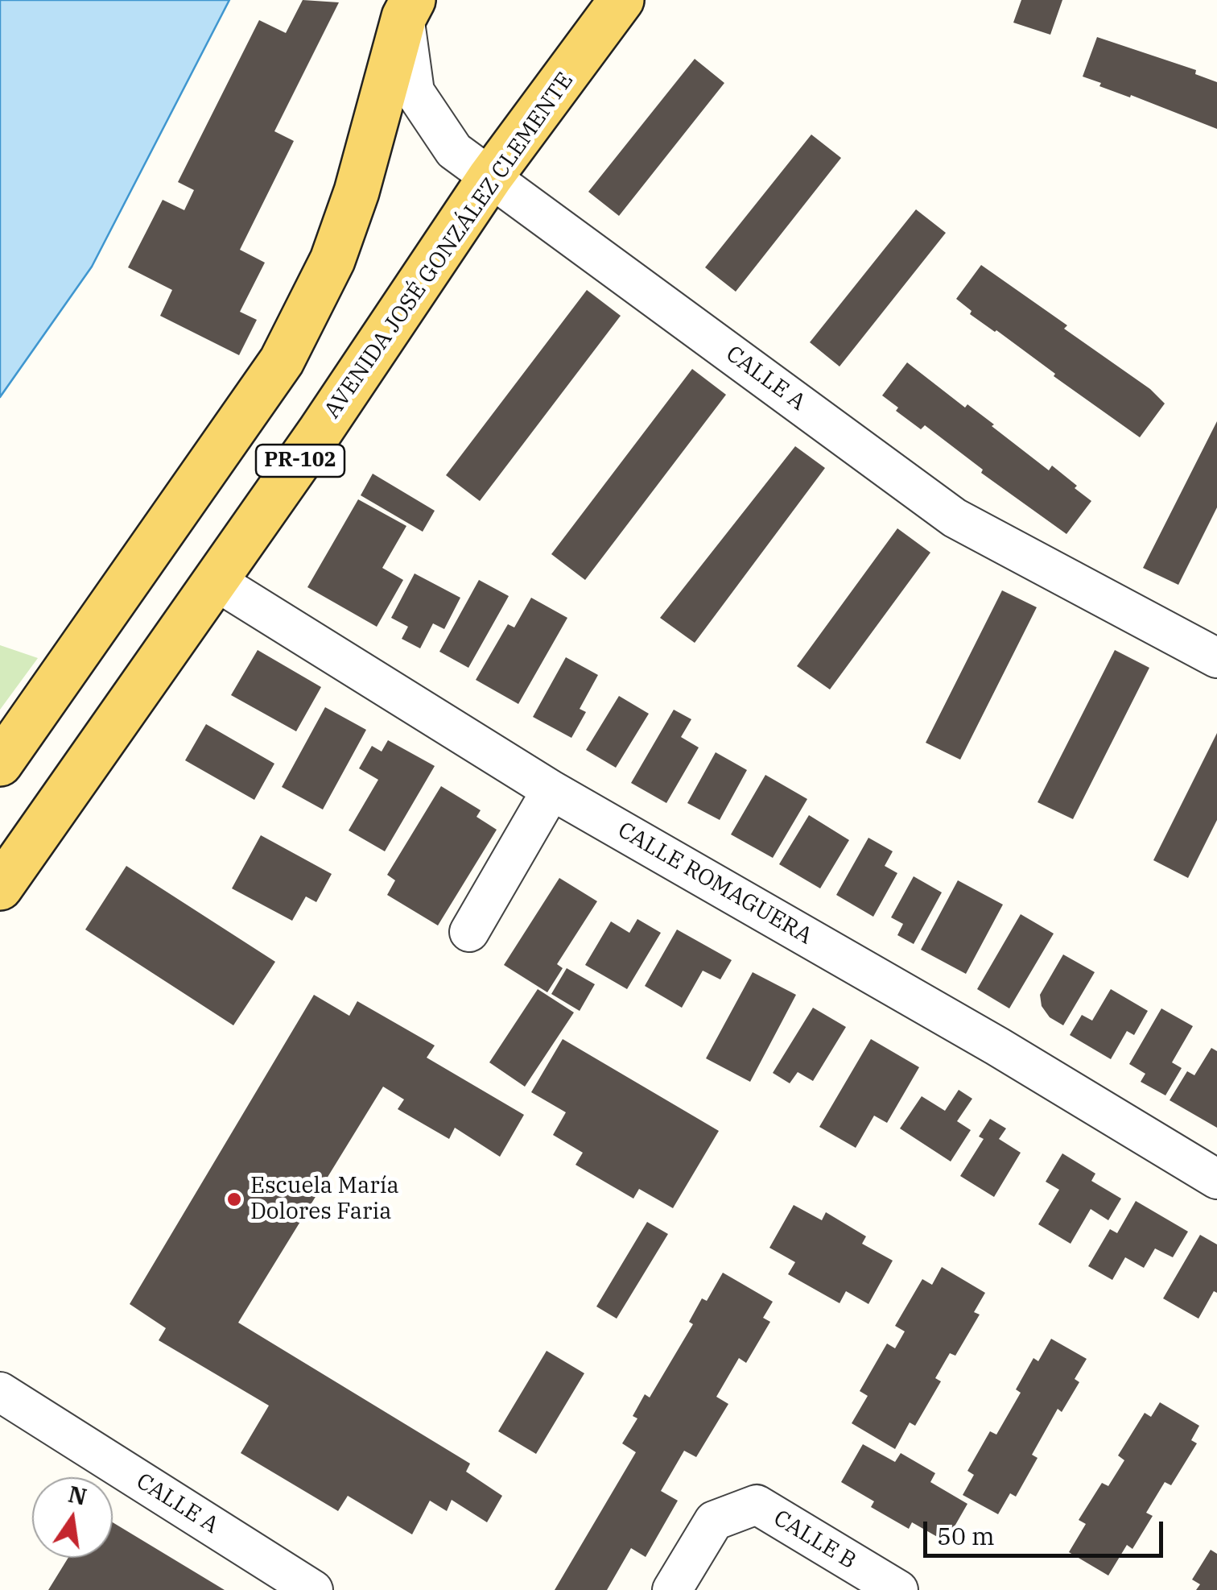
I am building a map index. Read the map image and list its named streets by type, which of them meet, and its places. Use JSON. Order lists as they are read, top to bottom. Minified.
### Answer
{"streets":{"main road":["AVENIDA JOSÉ GONZÁLEZ CLEMENTE","PR-102"],"street":["CALLE A","CALLE ROMAGUERA","CALLE B"]},"crossings":[["AVENIDA JOSÉ GONZÁLEZ CLEMENTE","CALLE A"],["AVENIDA JOSÉ GONZÁLEZ CLEMENTE","CALLE ROMAGUERA"],["CALLE A","PR-102"]],"places":["Escuela María Dolores Faria"],"scale_bar":"50 m","north":"top"}
